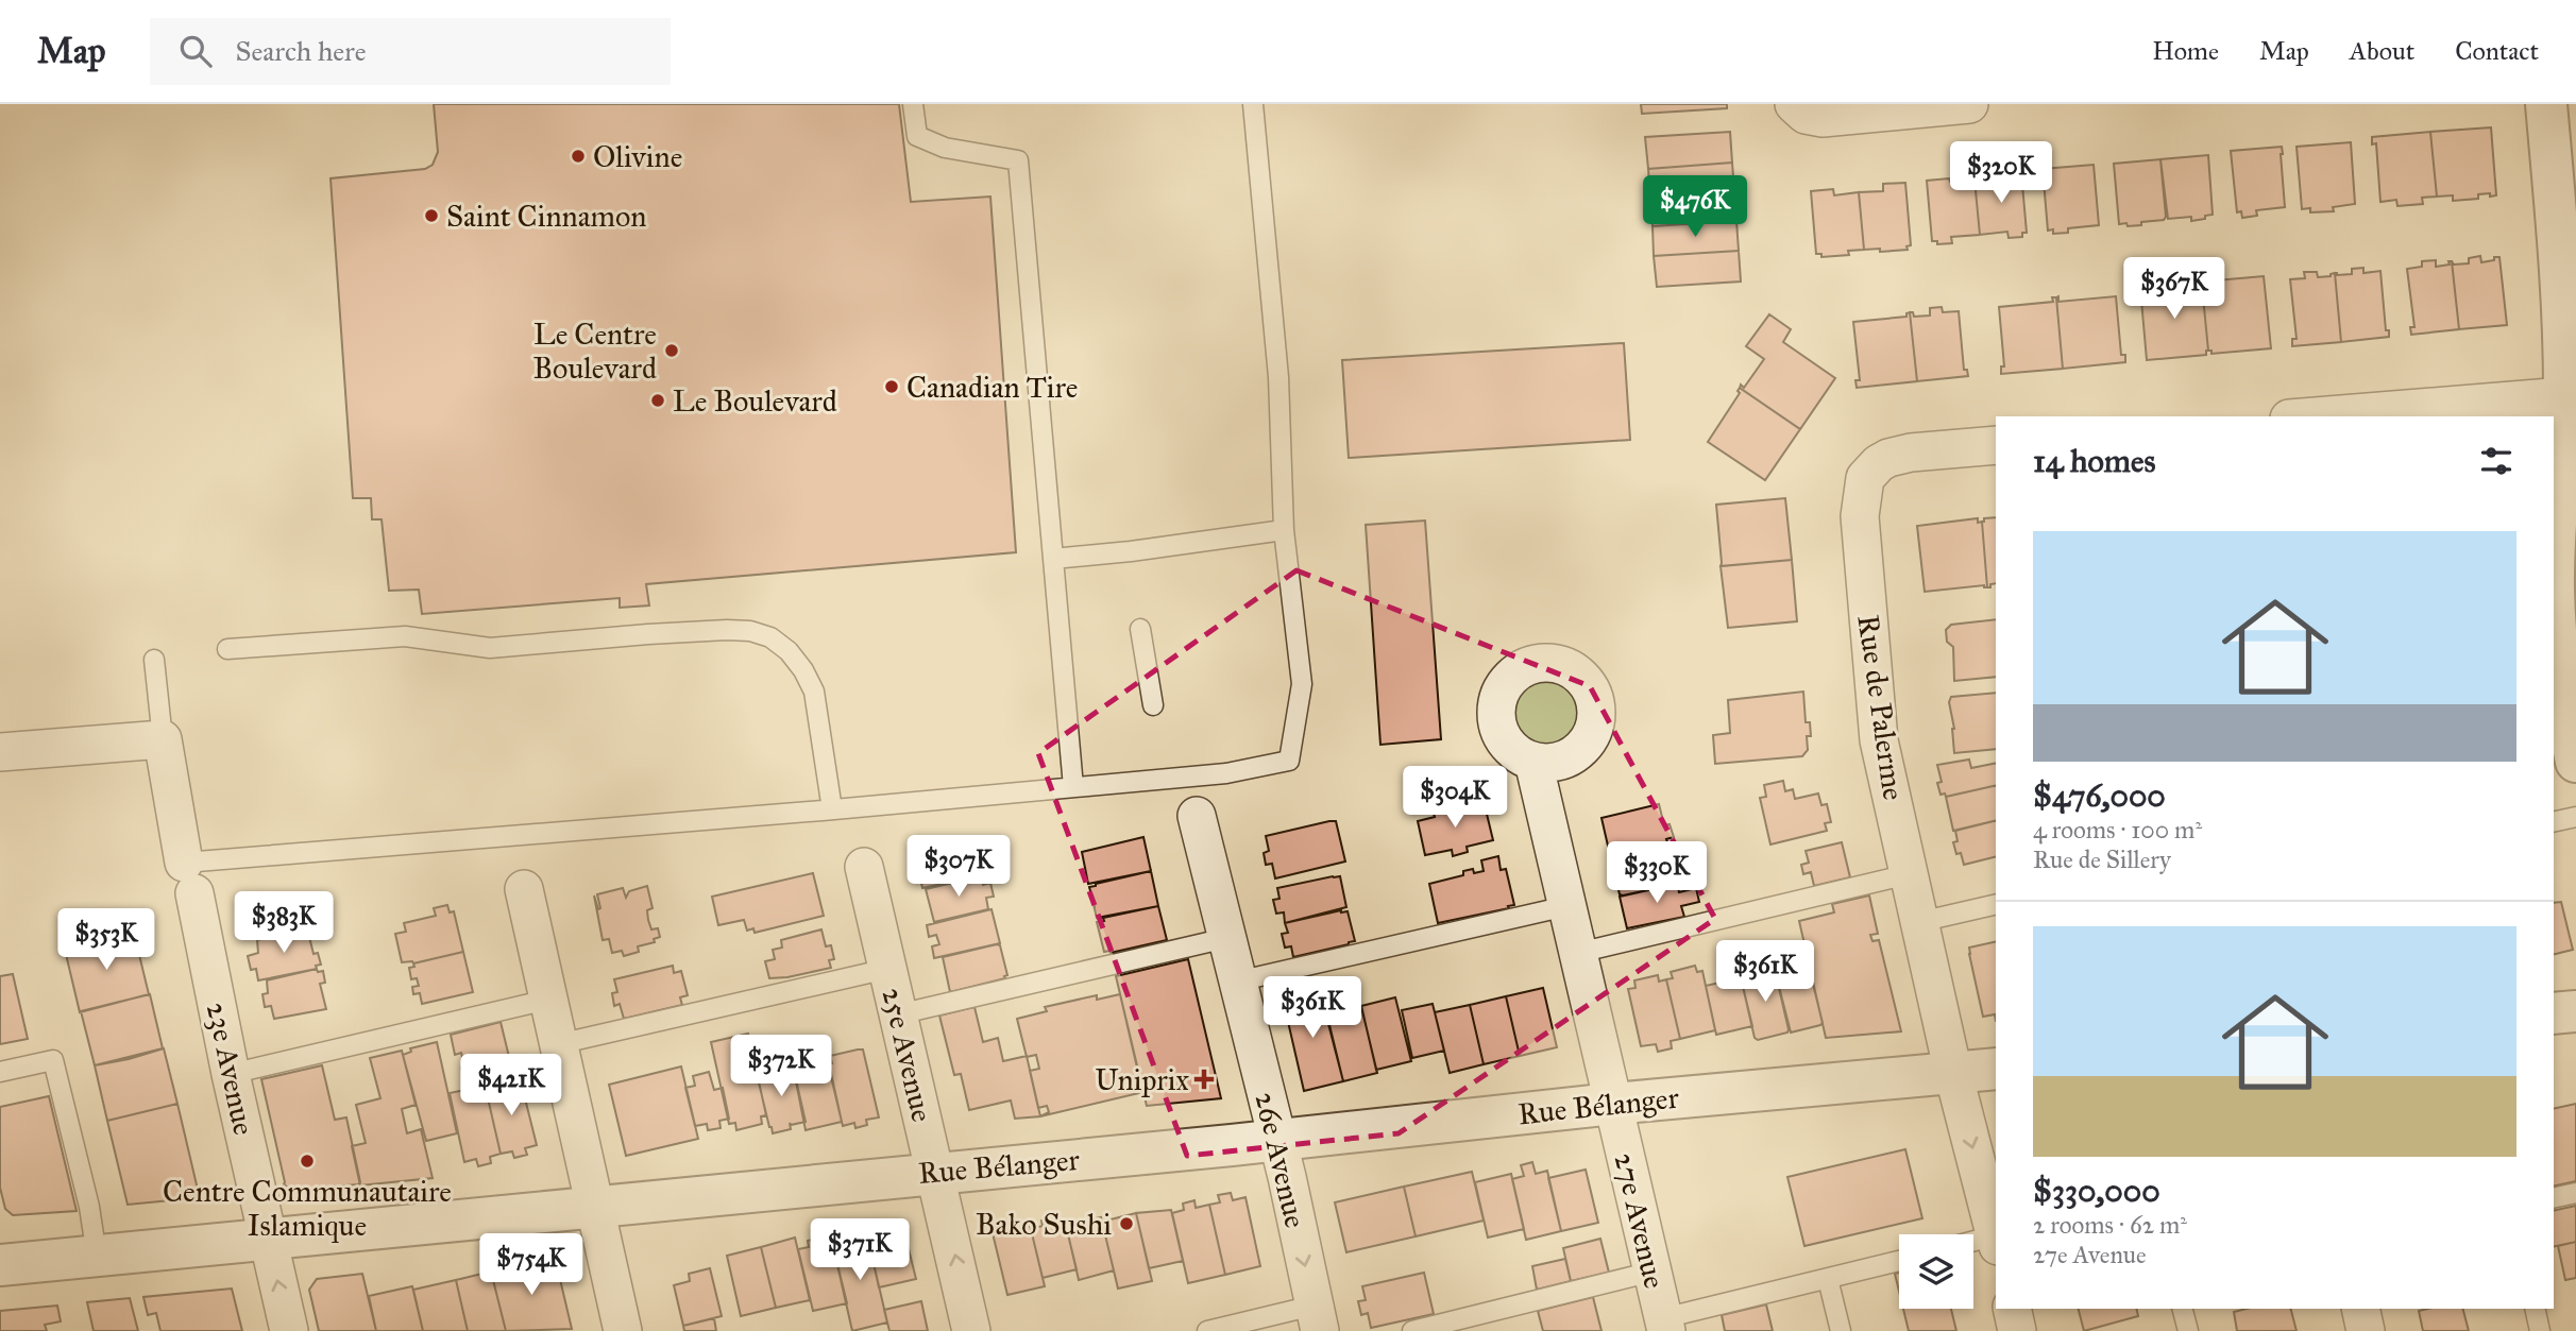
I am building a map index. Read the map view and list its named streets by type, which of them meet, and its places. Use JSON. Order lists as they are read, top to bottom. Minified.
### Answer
{"streets":{"street":["Rue de Palerme","25e Avenue","23e Avenue","Rue Bélanger","26e Avenue","27e Avenue"]},"crossings":[["Rue de Palerme","Rue Bélanger"],["25e Avenue","Rue Bélanger"],["23e Avenue","Rue Bélanger"],["Rue Bélanger","26e Avenue"],["Rue Bélanger","27e Avenue"]],"one_way":["26e Avenue"],"places":{"other":["Olivine","Saint Cinnamon","Le Centre Boulevard","Canadian Tire","Le Boulevard","Centre Communautaire Islamique","Bako Sushi"],"health":["Uniprix"]},"page":{"header":"Map","search":"Search here","nav":["Home","Map","About","Contact"],"price":["$320K","$476K","$367K","$304K","$307K","$330K","$383K","$353K","$361K","$361K","$372K","$421K","$371K","$754K"],"heading":"14 homes","list":[{"name":"$476,000","note":"4 rooms · 100 m² · Rue de Sillery"},{"name":"$330,000","note":"2 rooms · 62 m² · 27e Avenue"}]}}
